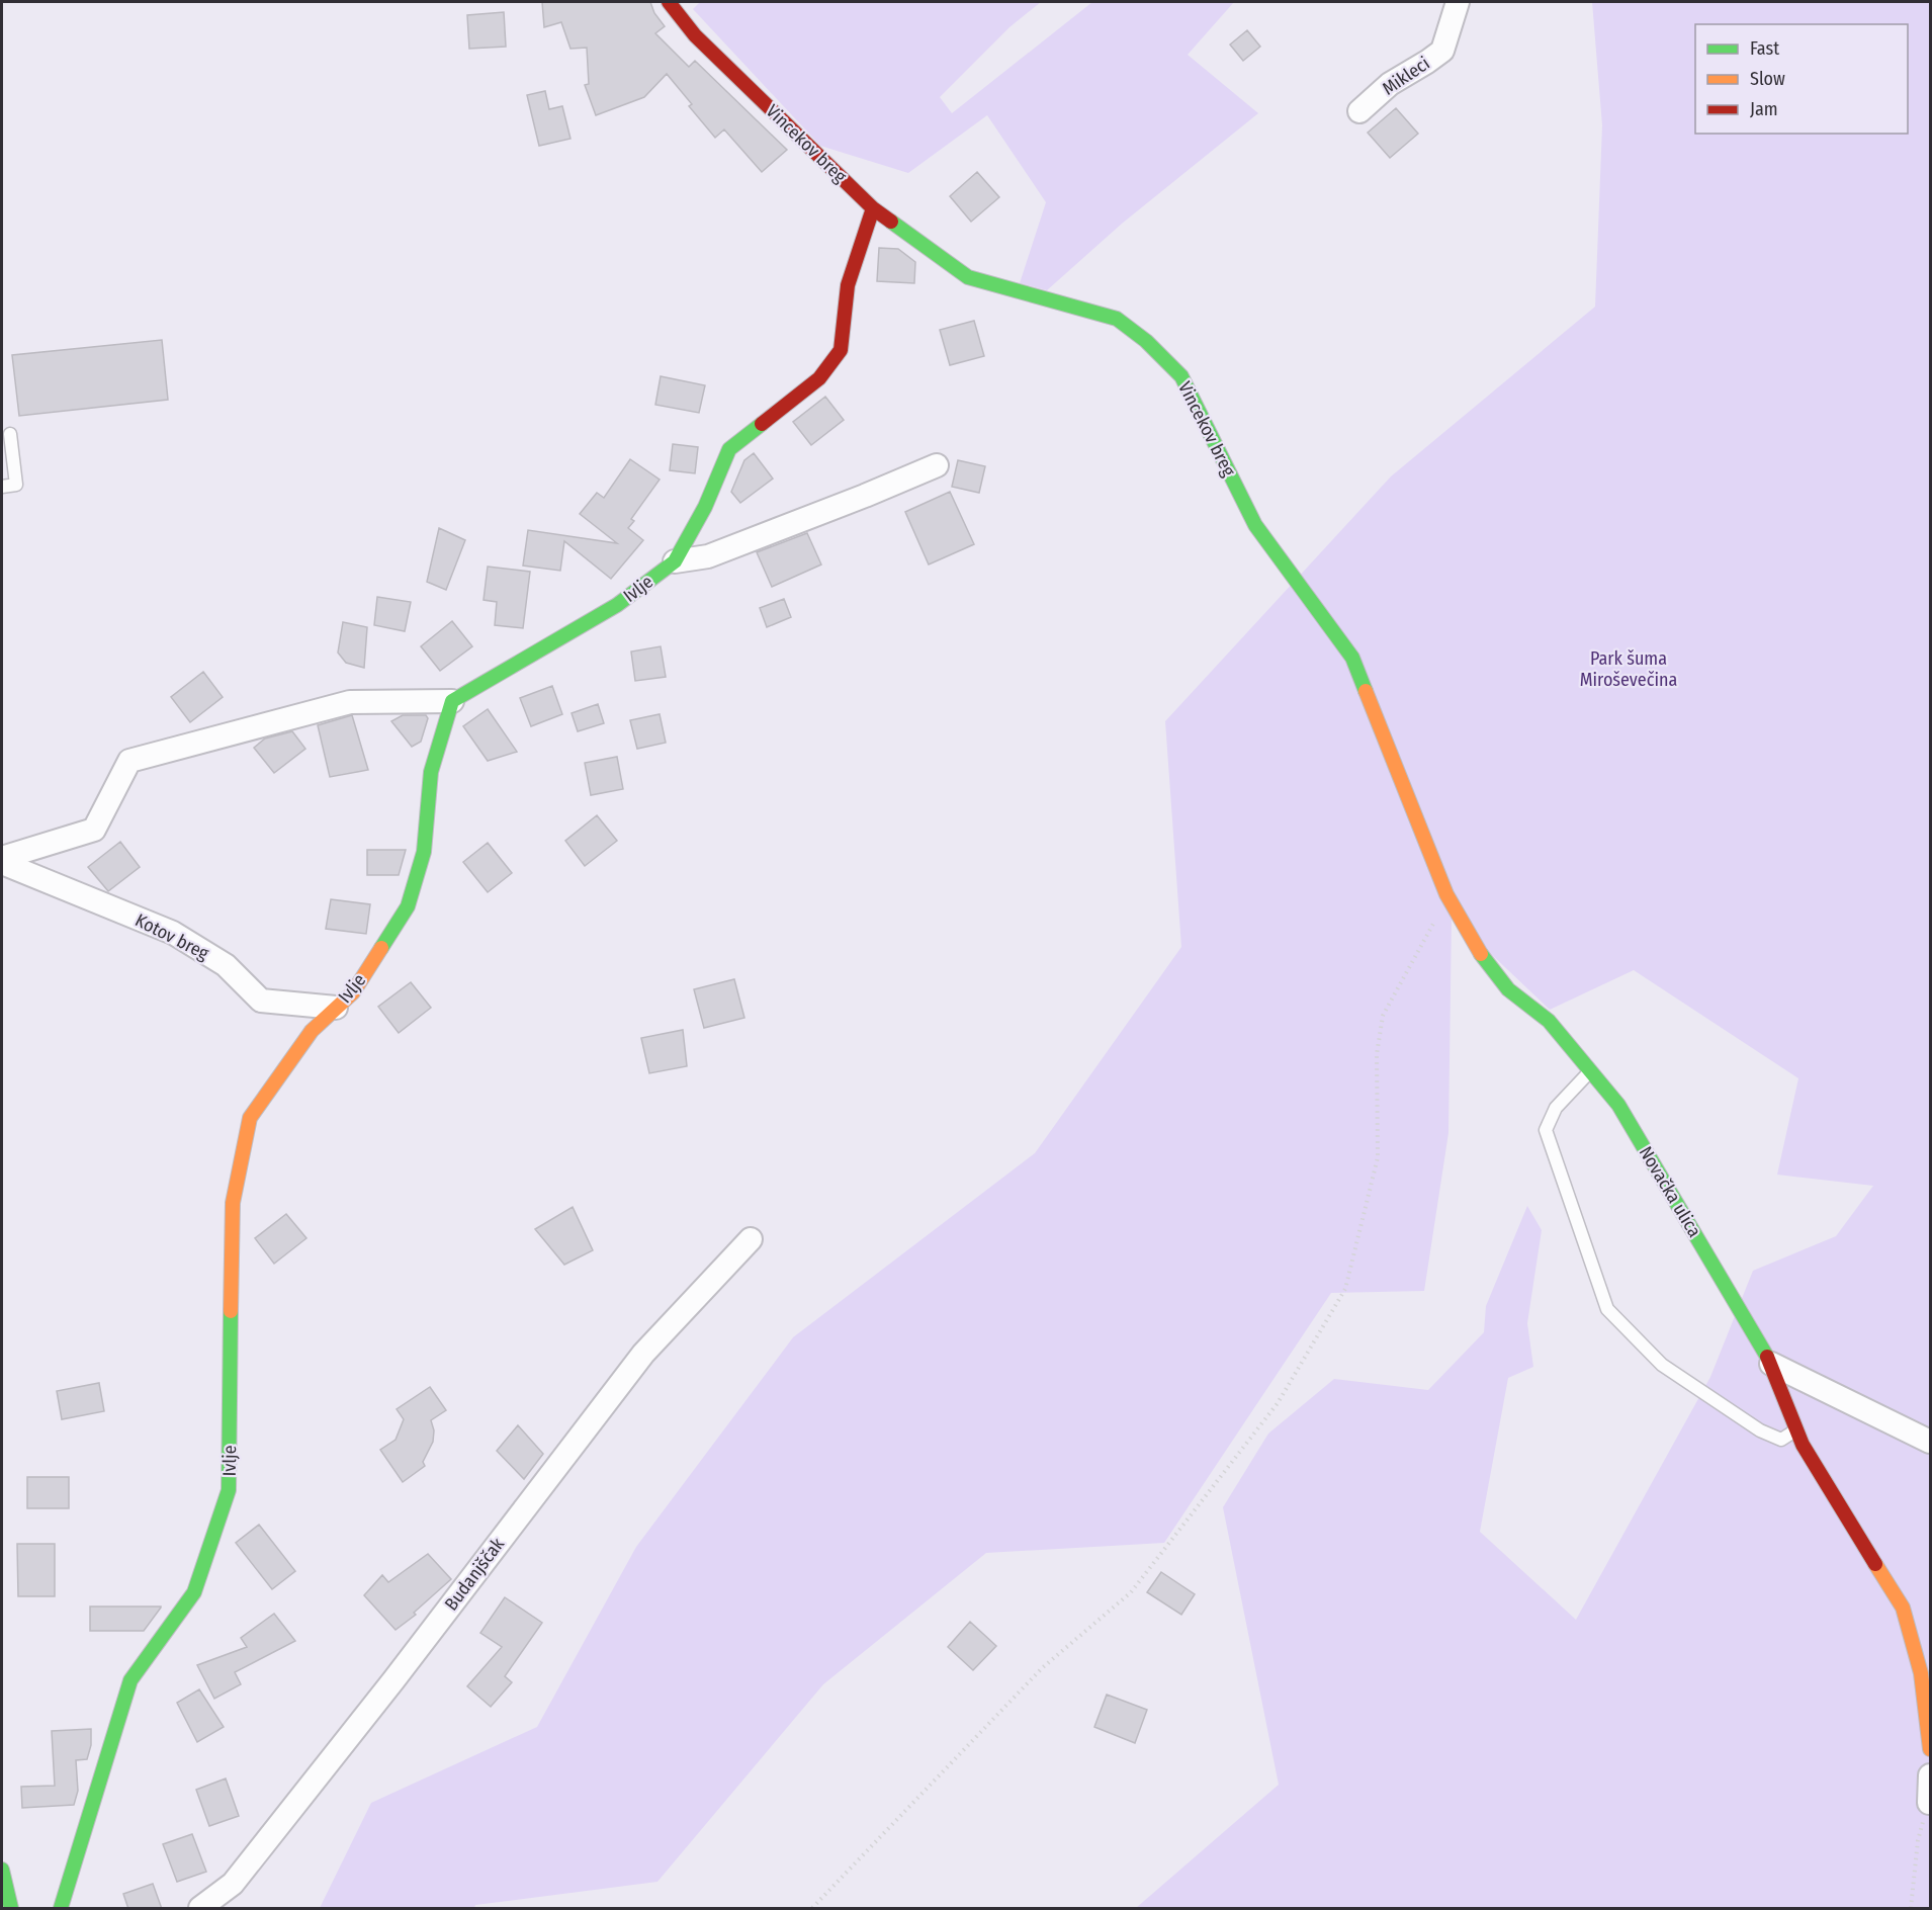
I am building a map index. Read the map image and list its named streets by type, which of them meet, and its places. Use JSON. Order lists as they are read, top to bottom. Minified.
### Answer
{"streets":{"street":["Mikleci","Vincekov breg","Ivlje","Kotov breg","Novačka ulica","Budanjščak"]},"crossings":[["Vincekov breg","Ivlje"],["Vincekov breg","Novačka ulica"],["Ivlje","Kotov breg"]],"parks":["Park šuma Miroševečina"],"legend":["Fast","Slow","Jam"]}
